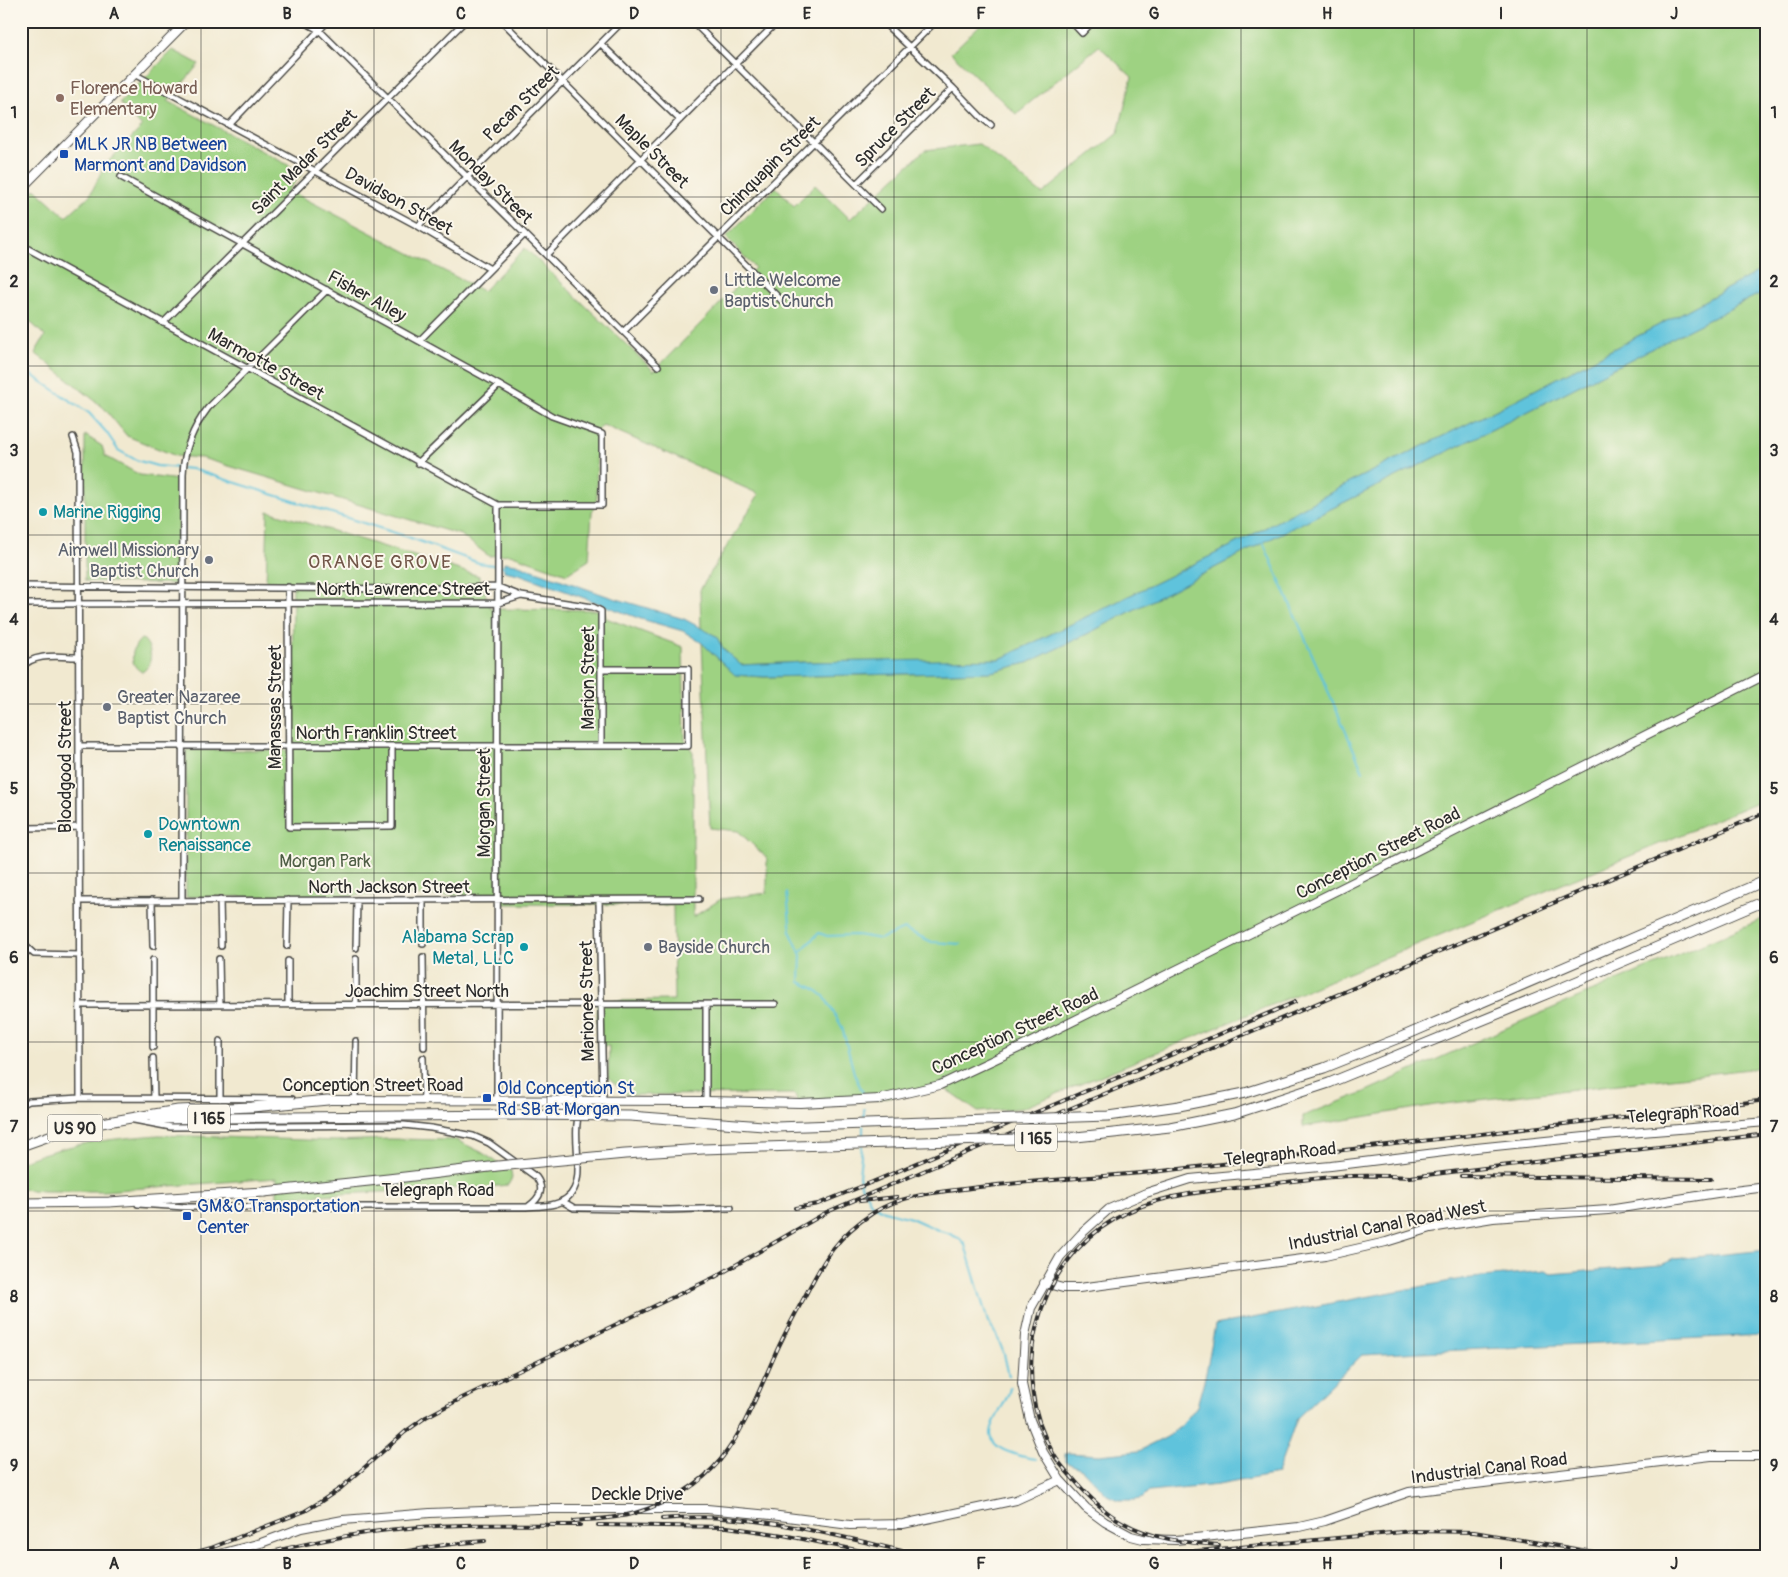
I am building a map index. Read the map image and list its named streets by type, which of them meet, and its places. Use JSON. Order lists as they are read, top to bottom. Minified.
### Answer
{"streets":{"highway":["Telegraph Road","I 165","US 90"],"street":["Pecan Street","Spruce Street","Maple Street","Saint Madar Street","Chinquapin Street","Monday Street","Davidson Street","Fisher Alley","Marmotte Street","North Lawrence Street","Marion Street","Manassas Street","North Franklin Street","Bloodgood Street","Morgan Street","Conception Street Road","North Jackson Street","Joachim Street North","Marionee Street","Industrial Canal Road West","Industrial Canal Road","Deckle Drive"]},"crossings":[["Pecan Street","Maple Street"],["Pecan Street","Monday Street"],["Pecan Street","Davidson Street"],["Maple Street","Chinquapin Street"],["Saint Madar Street","Monday Street"],["Saint Madar Street","Davidson Street"],["Saint Madar Street","Fisher Alley"],["Saint Madar Street","Marmotte Street"],["Chinquapin Street","Monday Street"],["Fisher Alley","Marmotte Street"],["Fisher Alley","Morgan Street"],["Marmotte Street","Morgan Street"],["North Lawrence Street","Marion Street"],["North Lawrence Street","Manassas Street"],["North Lawrence Street","Bloodgood Street"],["North Lawrence Street","Morgan Street"],["Marion Street","North Franklin Street"],["Manassas Street","North Franklin Street"],["North Franklin Street","Bloodgood Street"],["North Franklin Street","Morgan Street"],["Bloodgood Street","Conception Street Road"],["Bloodgood Street","North Jackson Street"],["Bloodgood Street","Joachim Street North"],["Morgan Street","Conception Street Road"],["Morgan Street","North Jackson Street"],["Morgan Street","Joachim Street North"],["Conception Street Road","Marionee Street"],["North Jackson Street","Marionee Street"],["Joachim Street North","Marionee Street"],["Telegraph Road","I 165"],["Telegraph Road","Industrial Canal Road West"],["Telegraph Road","Industrial Canal Road"],["Telegraph Road","Deckle Drive"],["I 165","US 90"],["Industrial Canal Road","Deckle Drive"]],"districts":["ORANGE GROVE"],"parks":["Morgan Park"],"places":{"other":["Florence Howard Elementary","Little Welcome Baptist Church","Marine Rigging","Aimwell Missionary Baptist Church","Greater Nazaree Baptist Church","Downtown Renaissance","Alabama Scrap Metal, LLC","Bayside Church"],"transit":["MLK JR NB Between Marmont and Davidson","Old Conception St Rd SB at Morgan","GM&O Transportation Center"]},"grid":{"columns":["A","B","C","D","E","F","G","H","I","J"],"rows":["1","2","3","4","5","6","7","8","9"]}}
